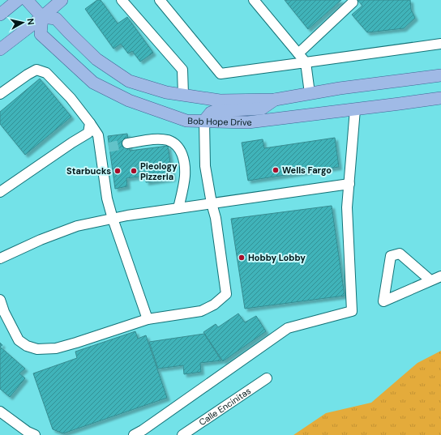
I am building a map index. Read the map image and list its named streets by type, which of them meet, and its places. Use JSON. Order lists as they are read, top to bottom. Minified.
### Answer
{"streets":{"main road":["Bob Hope Drive"],"street":["Calle Encinitas"]},"places":["Wells Fargo","Starbucks","Pieology Pizzeria","Hobby Lobby"],"north":"right"}
